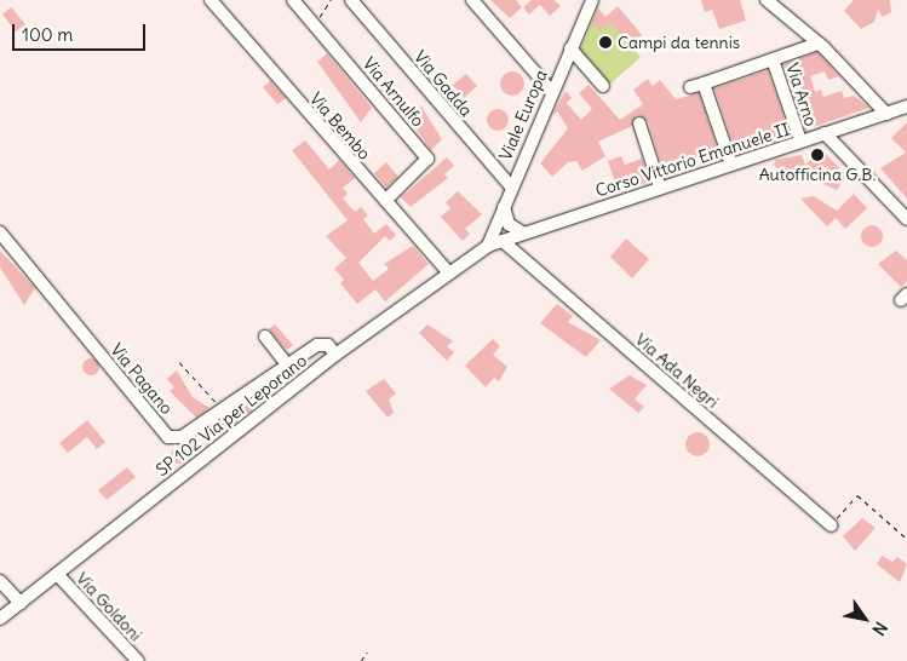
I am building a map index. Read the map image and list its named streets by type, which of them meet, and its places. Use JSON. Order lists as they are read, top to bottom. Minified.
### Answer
{"streets":{"street":["Via Gadda","Via Arnulfo","Via Arno","Viale Europa","Via Bembo","Corso Vittorio Emanuele II","Via Ada Negri","Via Pagano","SP 102 Via per Leporano","Via Goldoni"]},"crossings":[["Via Gadda","Viale Europa"],["Via Arnulfo","Via Bembo"],["Via Arno","Corso Vittorio Emanuele II"],["Viale Europa","Corso Vittorio Emanuele II"],["Viale Europa","SP 102 Via per Leporano"],["Via Bembo","SP 102 Via per Leporano"],["Corso Vittorio Emanuele II","Via Ada Negri"],["Corso Vittorio Emanuele II","SP 102 Via per Leporano"],["Via Pagano","SP 102 Via per Leporano"],["SP 102 Via per Leporano","Via Goldoni"]],"places":["Campi da tennis","Autofficina G.B."],"scale_bar":"100 m","north":"bottom right"}
